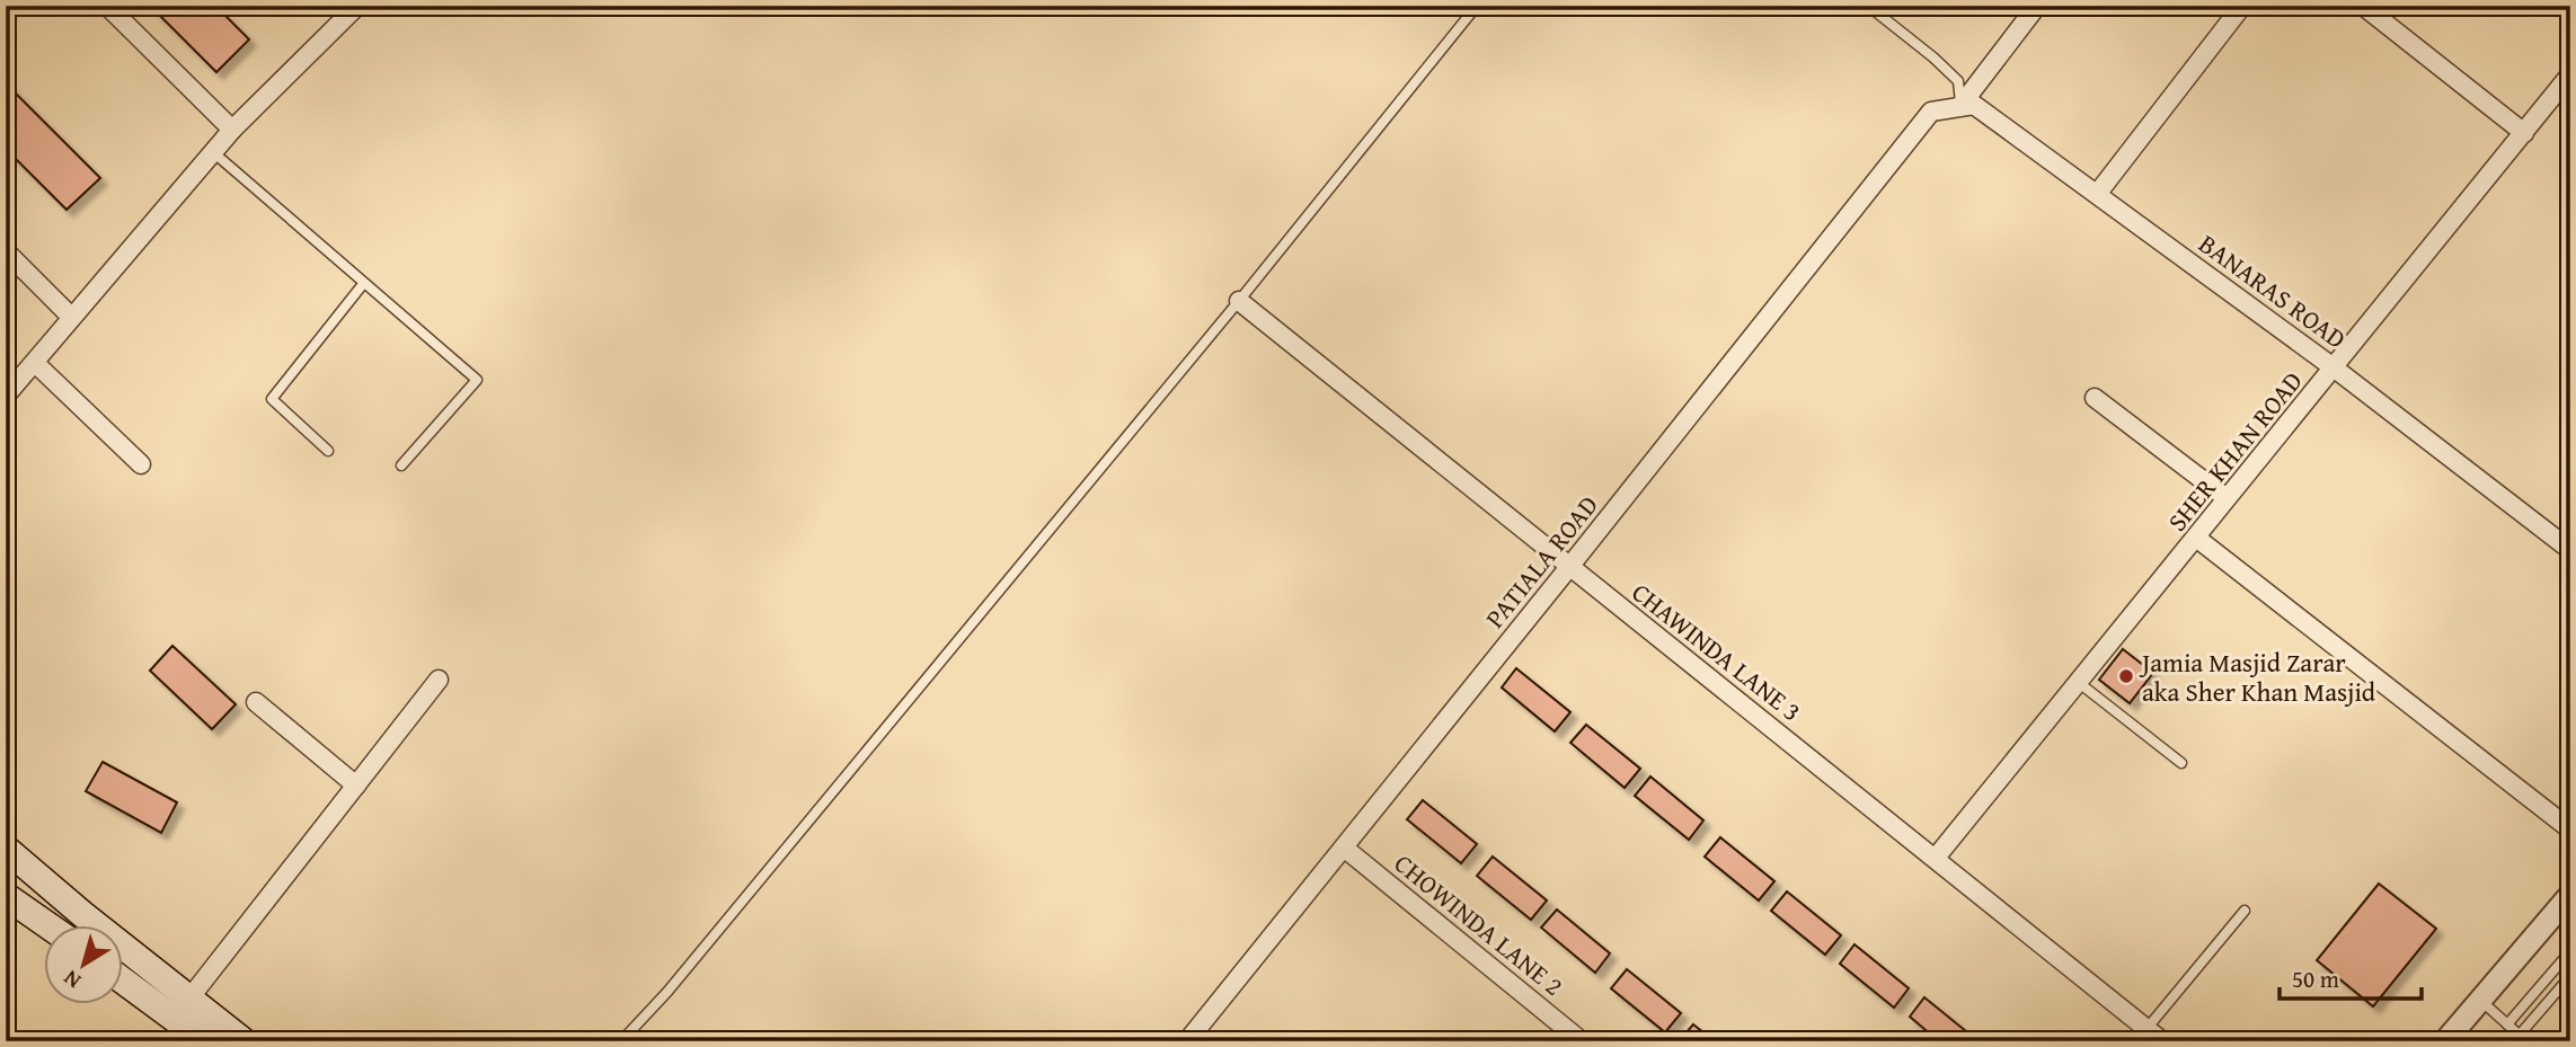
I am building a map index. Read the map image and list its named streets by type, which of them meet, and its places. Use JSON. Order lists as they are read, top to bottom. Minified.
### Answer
{"streets":{"street":["BANARAS ROAD","SHER KHAN ROAD","PATIALA ROAD","CHAWINDA LANE 3","CHOWINDA LANE 2"]},"crossings":[["BANARAS ROAD","SHER KHAN ROAD"],["BANARAS ROAD","PATIALA ROAD"],["SHER KHAN ROAD","CHAWINDA LANE 3"],["PATIALA ROAD","CHAWINDA LANE 3"],["PATIALA ROAD","CHOWINDA LANE 2"]],"places":["Jamia Masjid Zarar aka Sher Khan Masjid"],"scale_bar":"50 m","north":"bottom left"}
